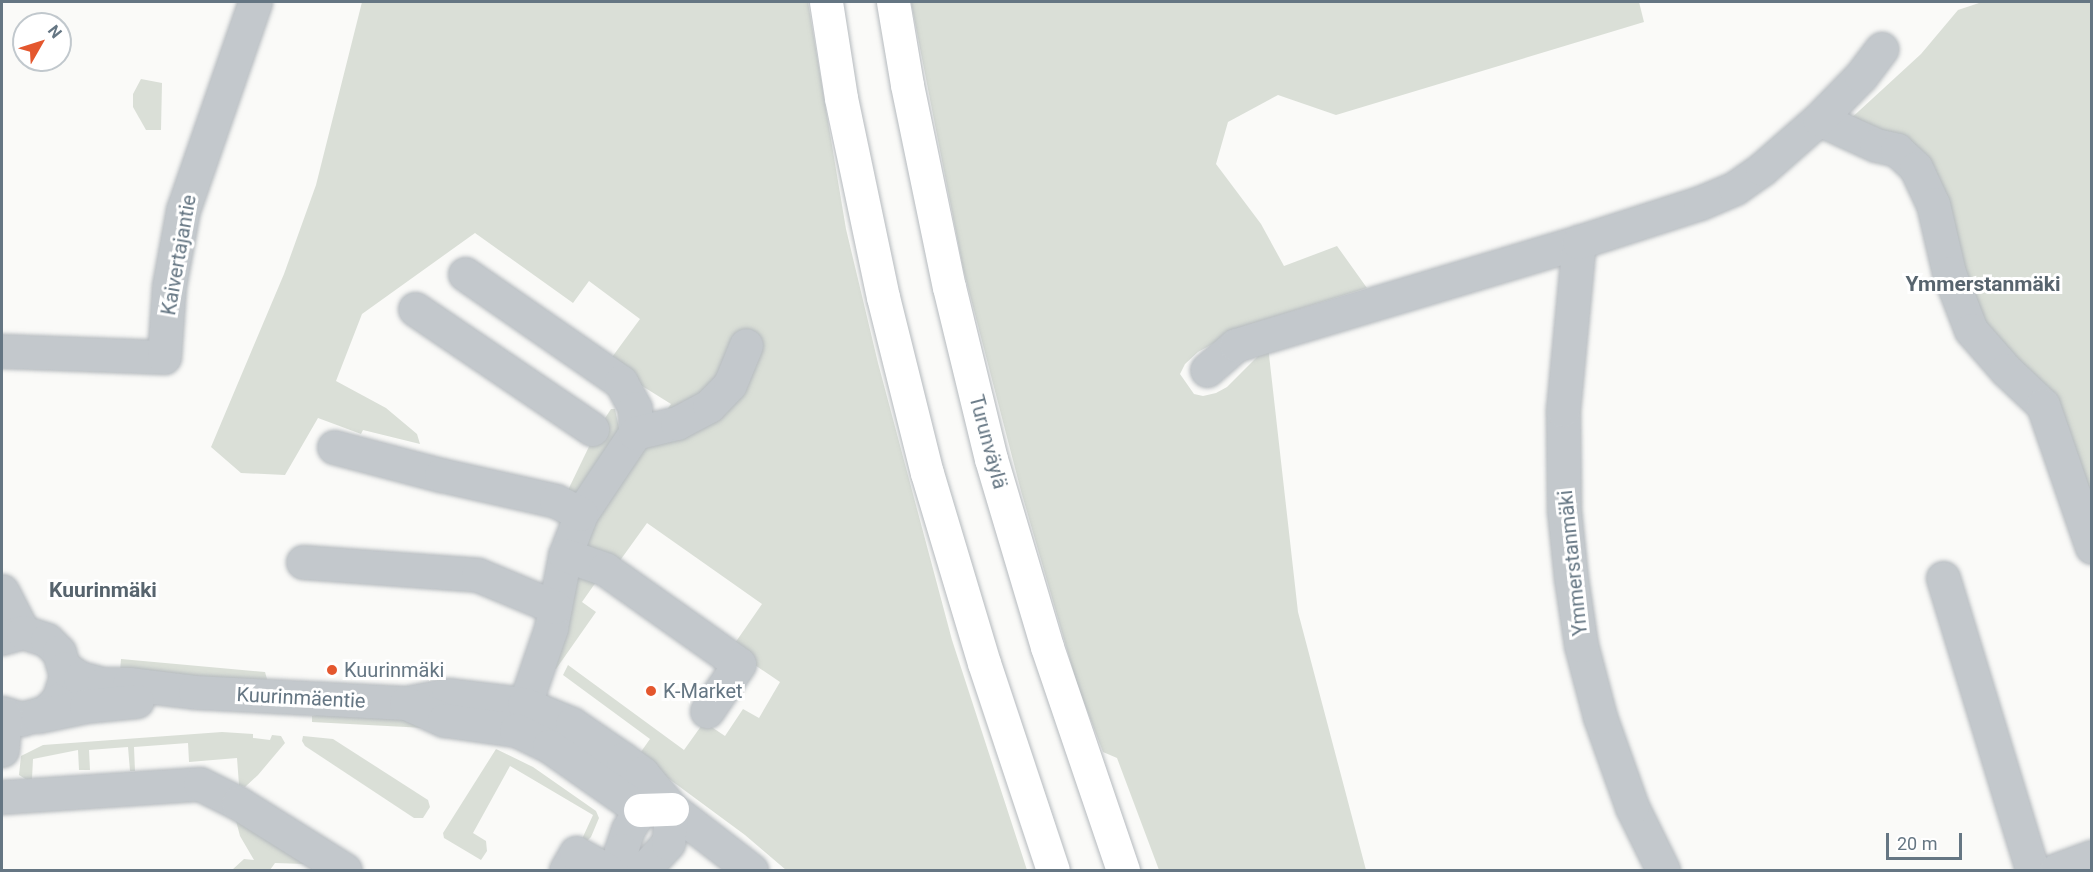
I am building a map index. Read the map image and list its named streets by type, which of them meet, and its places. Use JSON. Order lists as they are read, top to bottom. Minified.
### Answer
{"streets":{"main road":["Turunväylä"],"street":["Kaivertajantie","Ymmerstanmäki","Kuurinmäentie"]},"districts":["Ymmerstanmäki","Kuurinmäki"],"places":["Kuurinmäki","K-Market"],"scale_bar":"20 m","north":"top right"}
